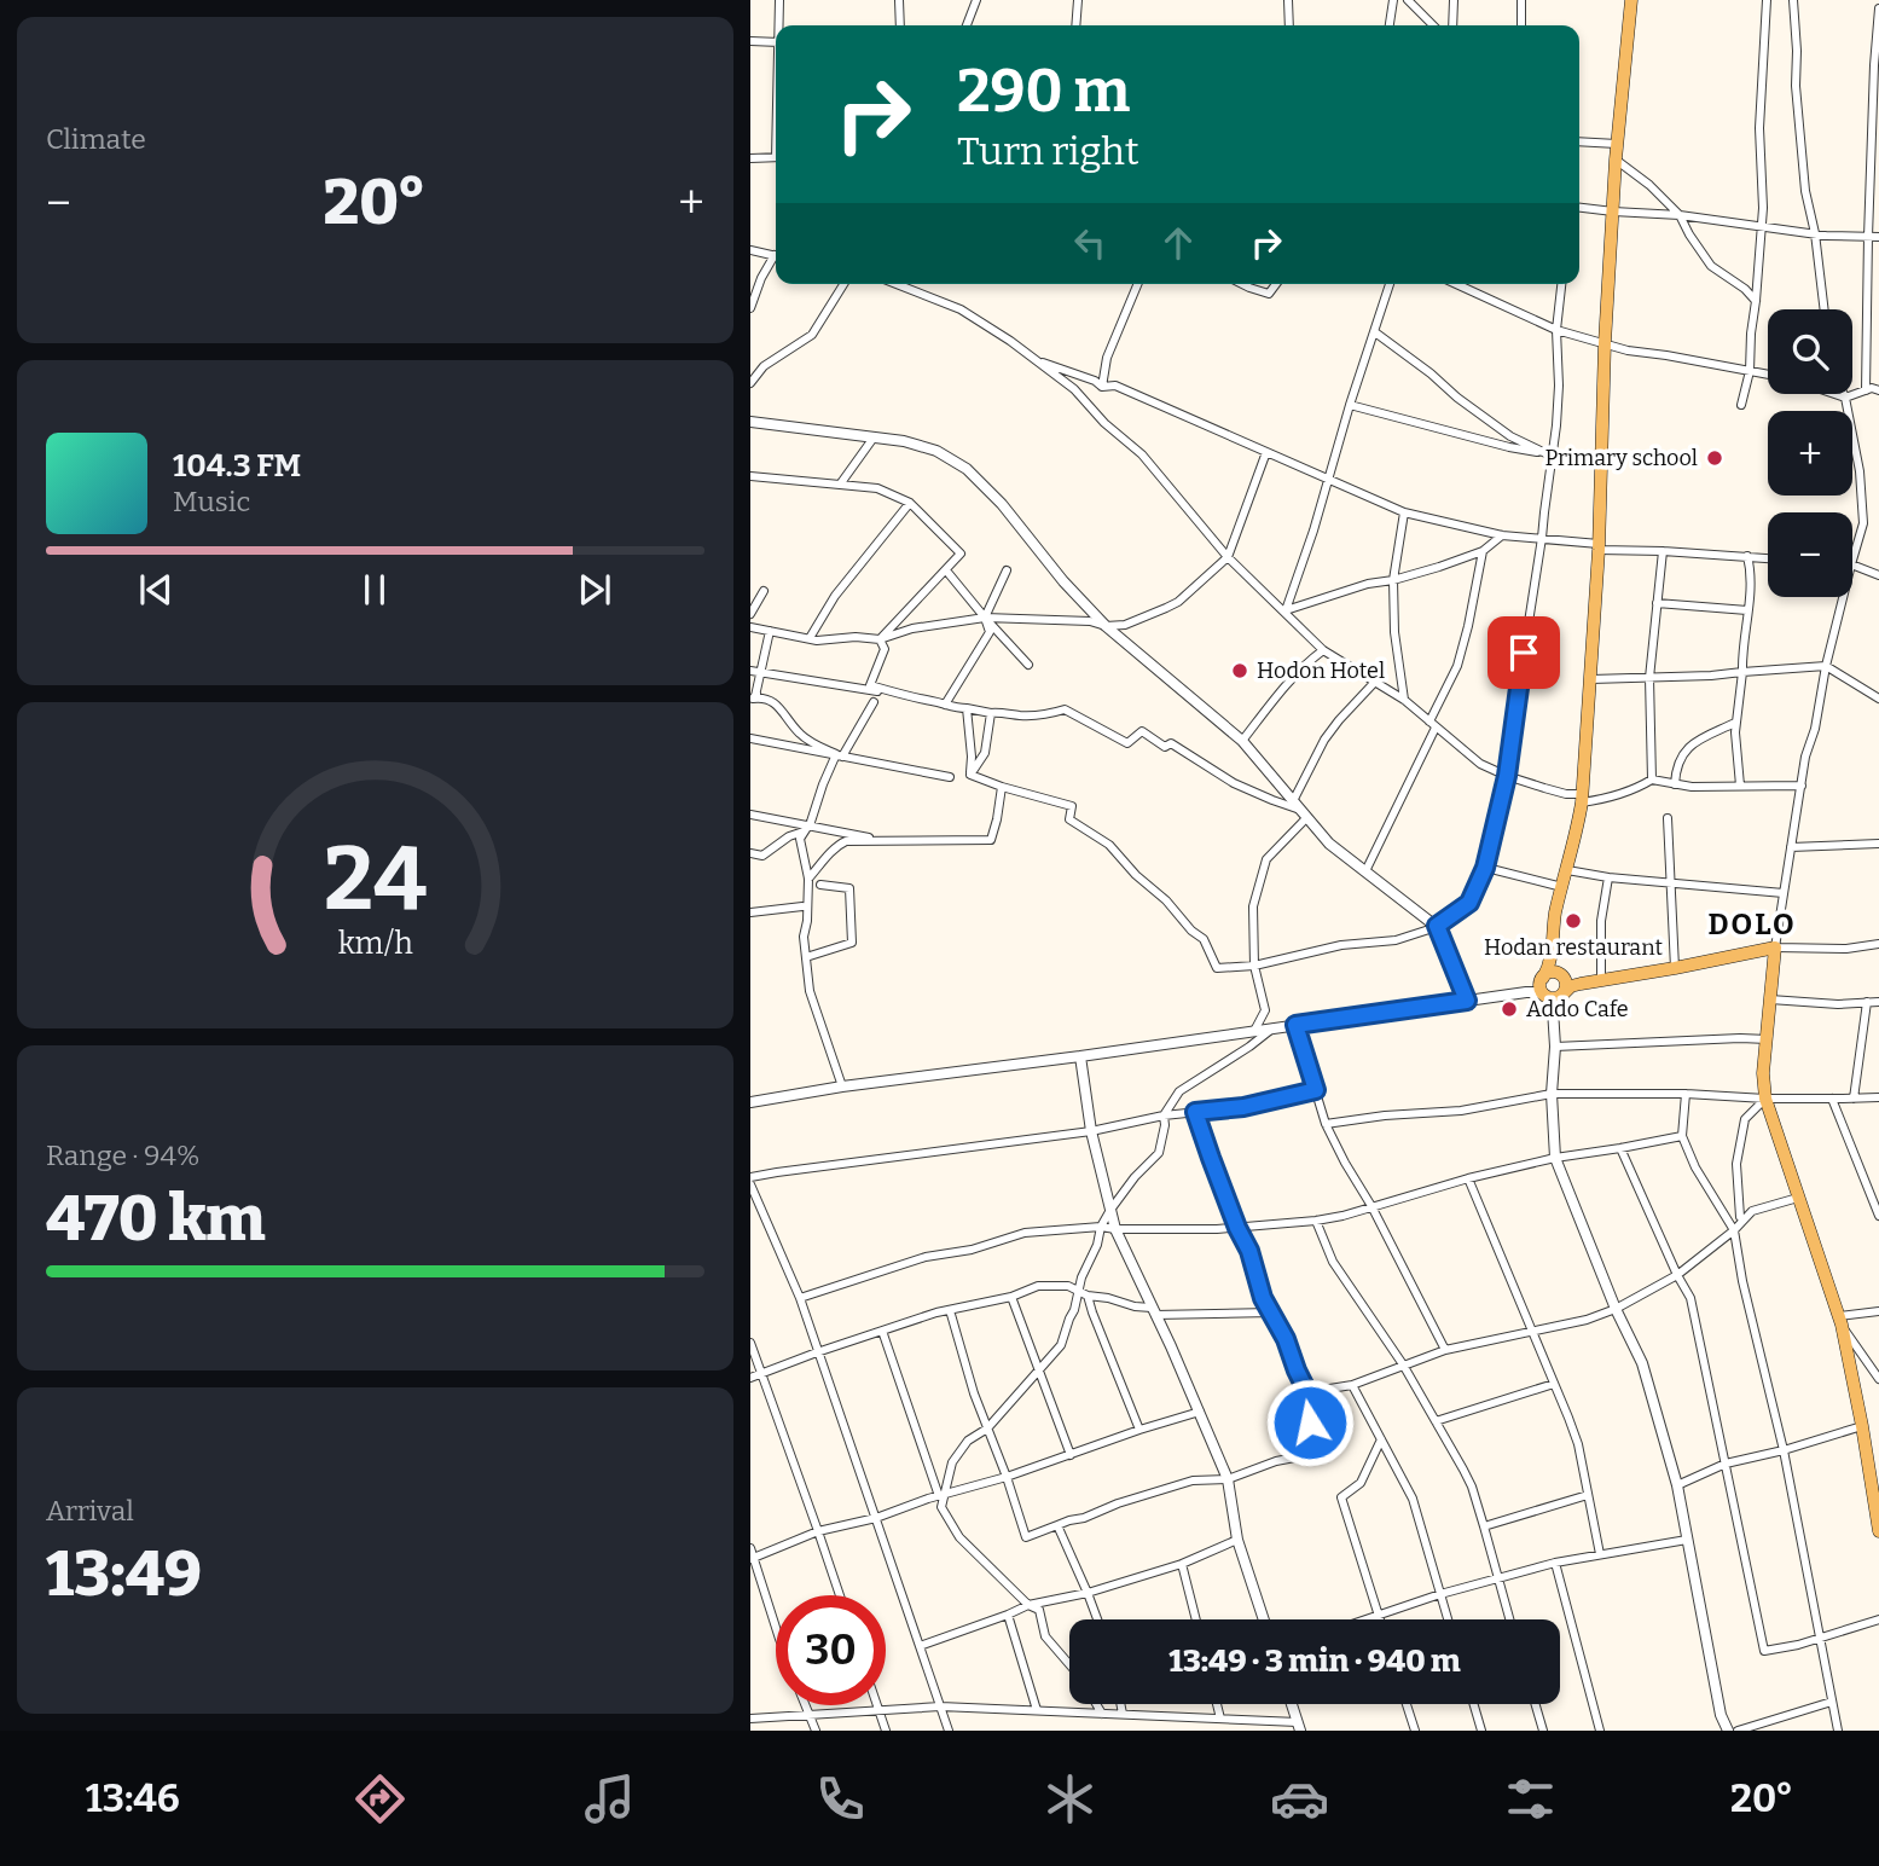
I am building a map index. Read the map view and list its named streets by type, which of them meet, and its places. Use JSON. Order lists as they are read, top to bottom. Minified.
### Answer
{"districts":["DOLO"],"places":["Primary school","Hodon Hotel","Hodan restaurant","Addo Cafe"],"page":{"tile":["Climate",["Range · 94%","470 km"],["Arrival","13:49"]],"turn":["290 m","Turn right"],"heat":["−","20°","+"],"map_buttons":["+","−"],"song":["104.3 FM","Music"],"limit":"30","trip":"13:49 · 3 min · 940 m","tabs":["13:46","20°"],"gauge":["24","km/h"]}}
